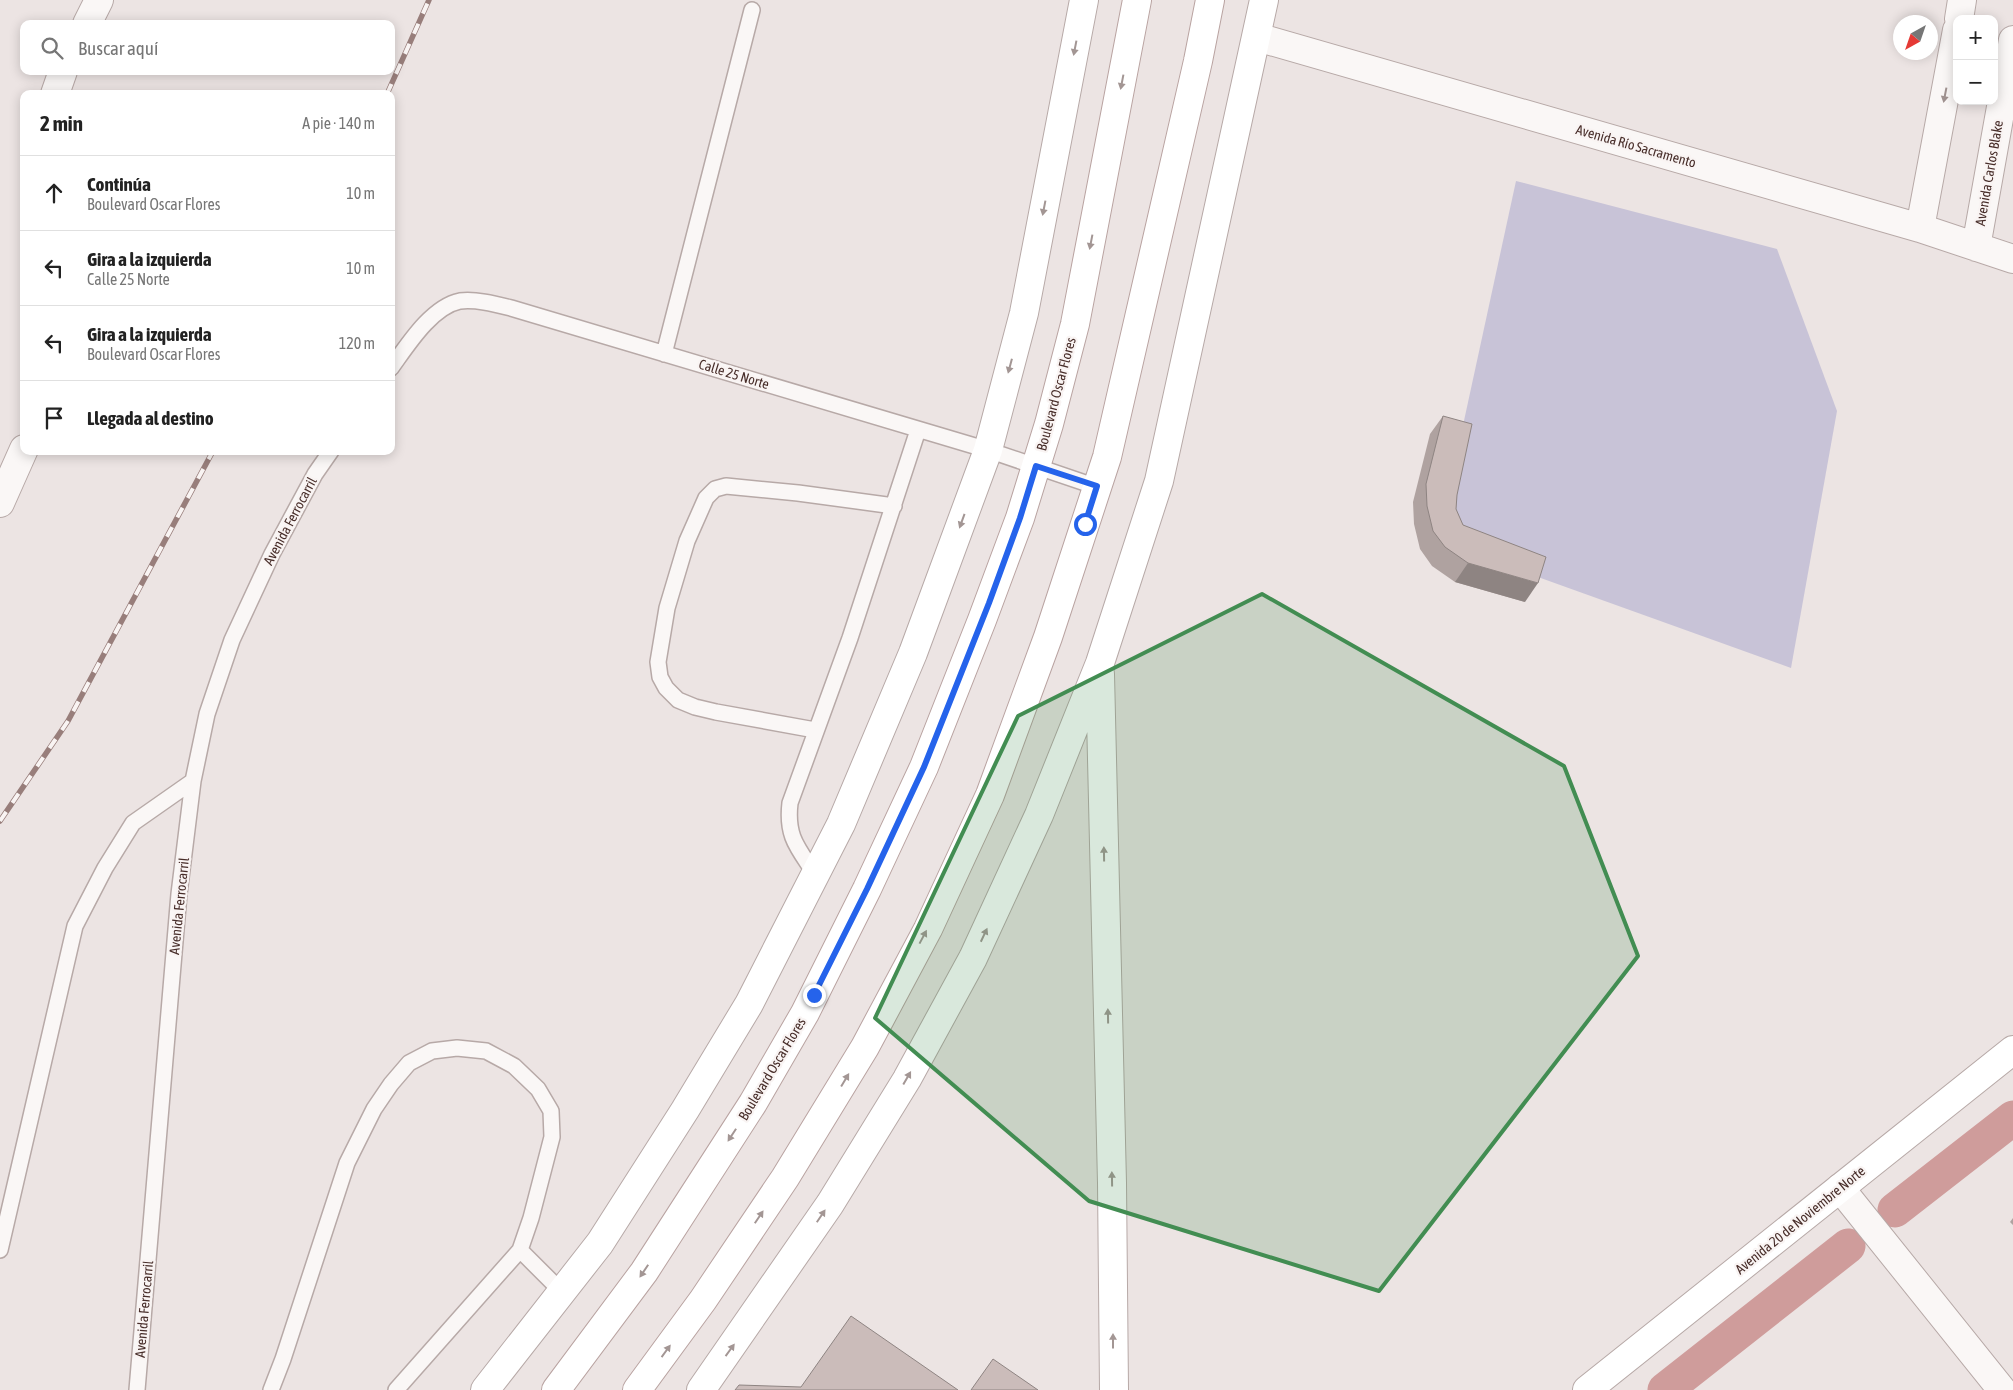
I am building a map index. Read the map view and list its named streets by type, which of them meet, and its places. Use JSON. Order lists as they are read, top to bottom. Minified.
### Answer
{"streets":{"main road":["Boulevard Oscar Flores","Avenida 20 de Noviembre Norte"],"street":["Avenida Río Sacramento","Avenida Carlos Blake"],"lane":["Calle 25 Norte","Avenida Ferrocarril"]},"crossings":[["Avenida Río Sacramento","Avenida Carlos Blake"],["Calle 25 Norte","Boulevard Oscar Flores"]],"north":"bottom left","page":{"map_buttons":["+","−"],"search":"Buscar aquí","heading":["2 min","A pie · 140 m"],"list":[["Continúa","Boulevard Oscar Flores","10 m"],["Gira a la izquierda","Calle 25 Norte","10 m"],["Gira a la izquierda","Boulevard Oscar Flores","120 m"],"Llegada al destino"]}}
